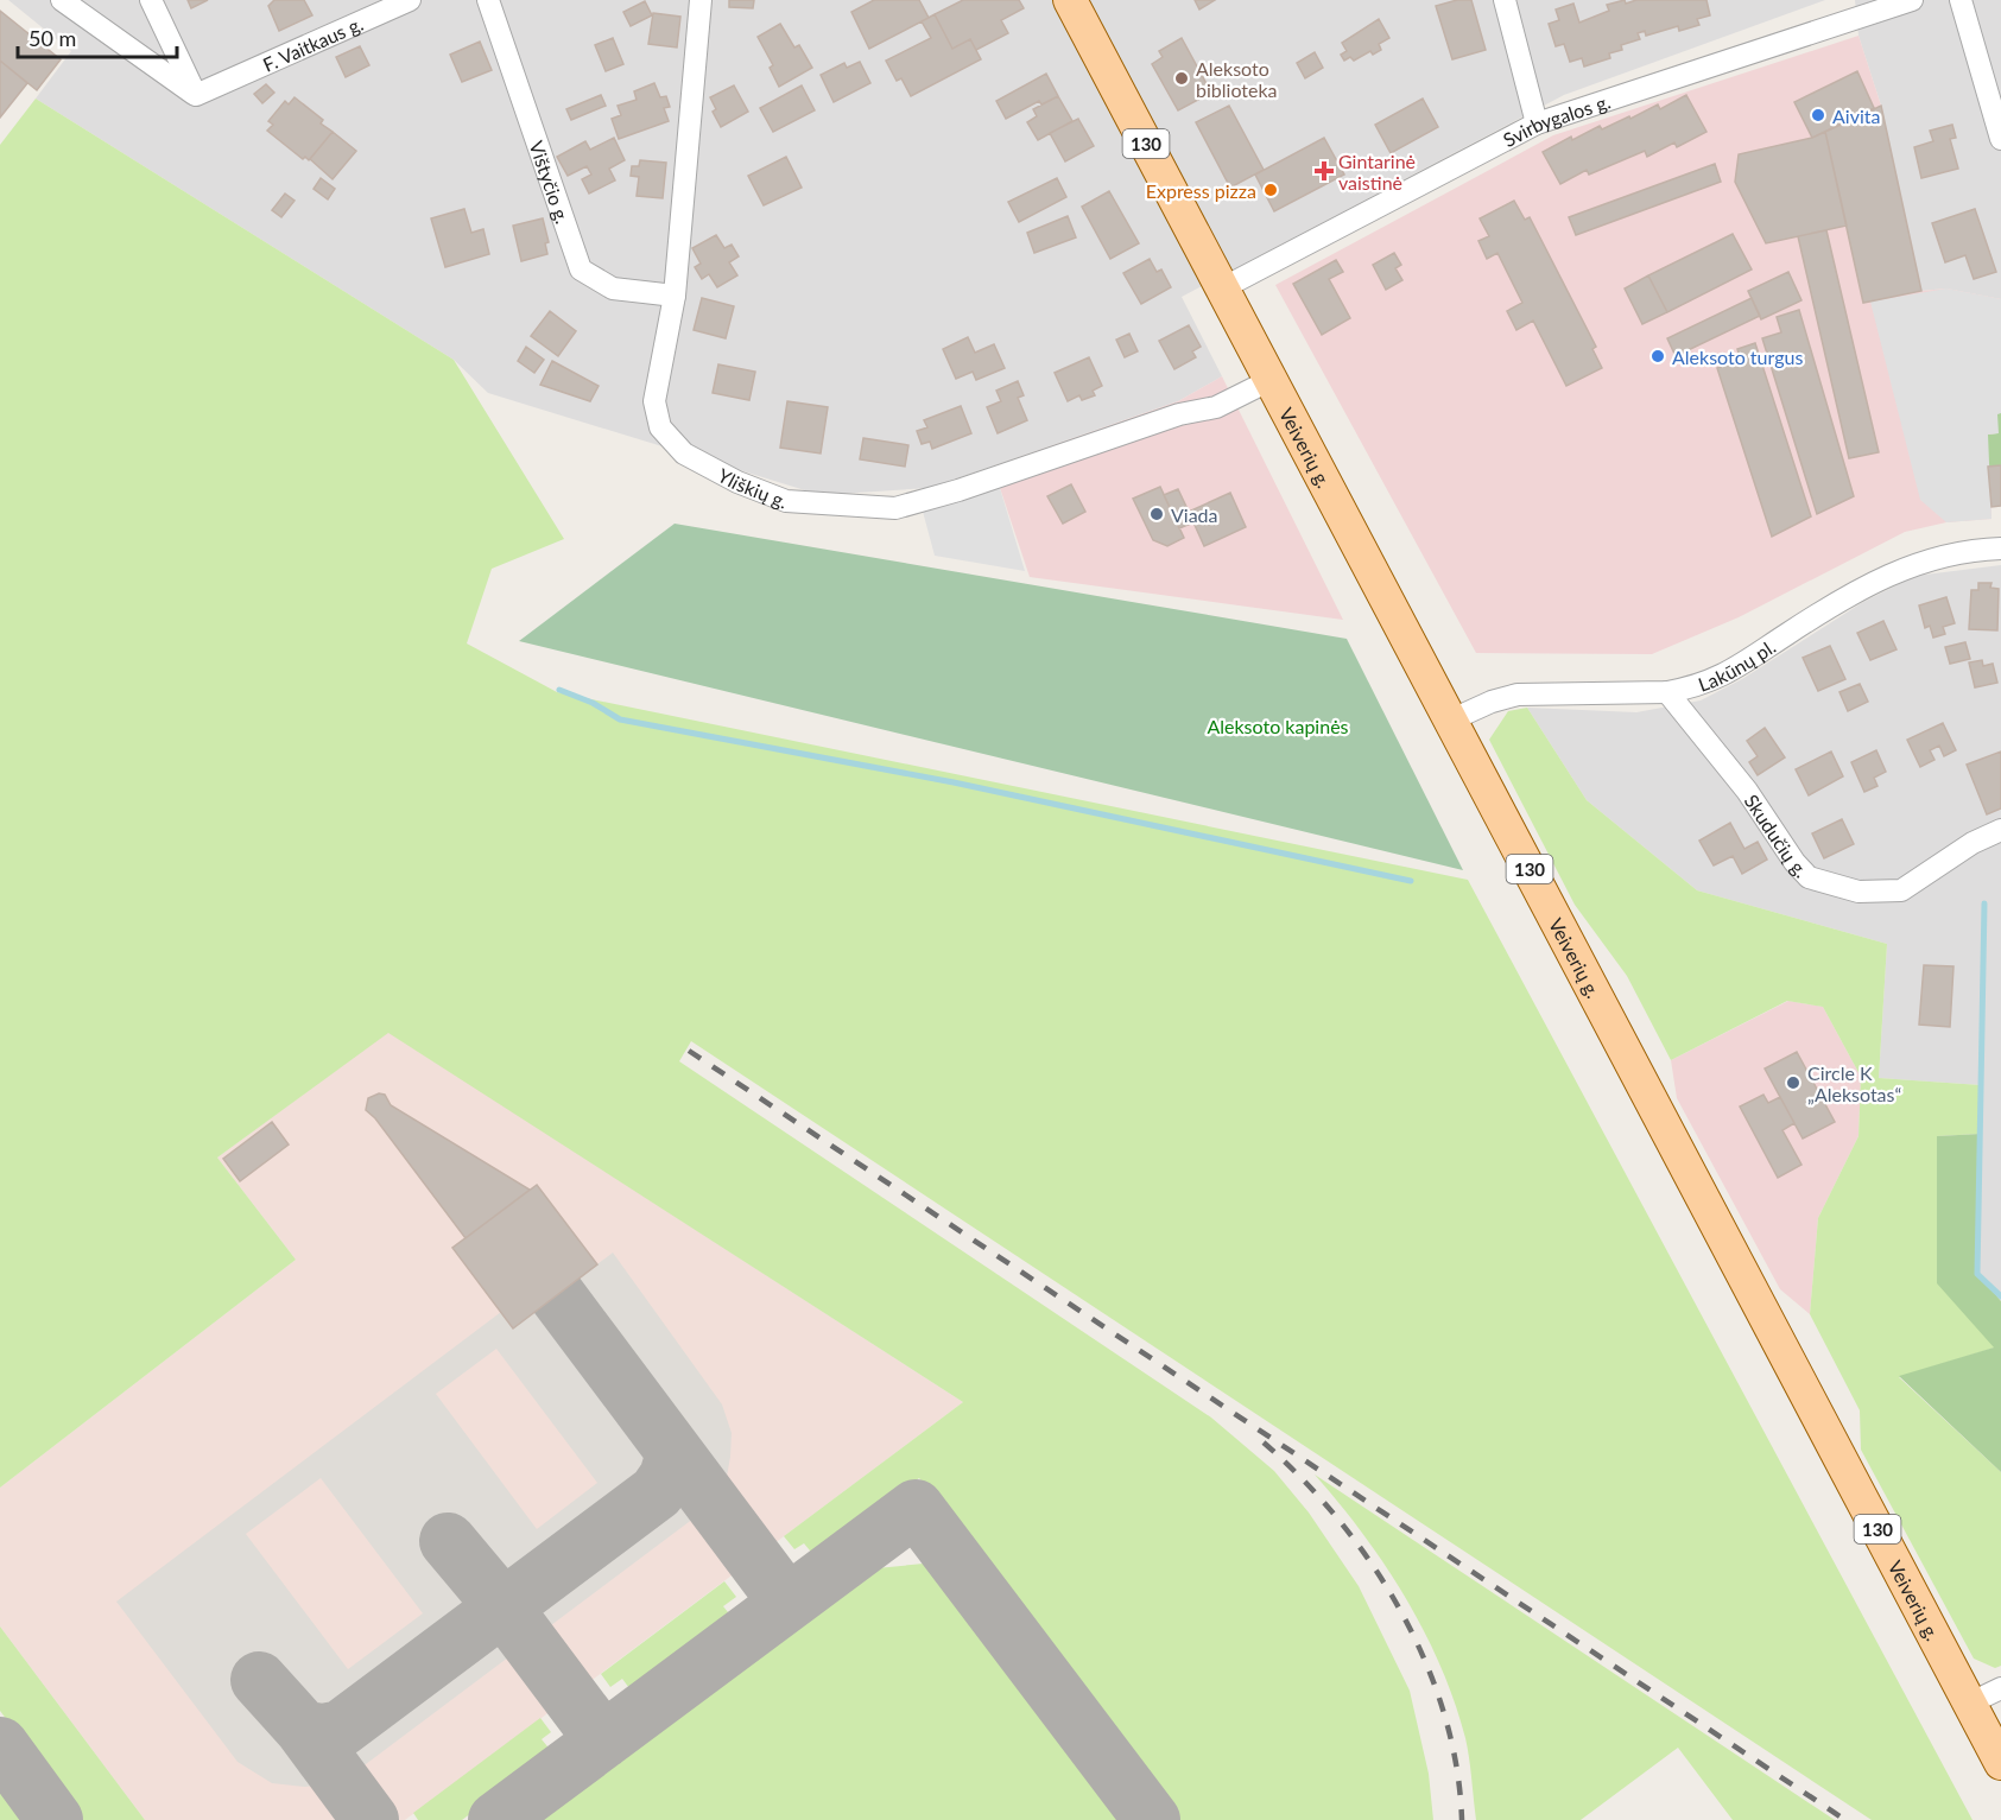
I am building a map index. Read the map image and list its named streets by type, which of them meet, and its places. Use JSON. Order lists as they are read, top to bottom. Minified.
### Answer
{"streets":{"main road":["130","Veiverių g."],"street":["F. Vaitkaus g.","Svirbygalos g.","Vištyčio g.","Yliškių g.","Lakūnų pl.","Skudučių g."]},"crossings":[["Svirbygalos g.","Veiverių g."],["Vištyčio g.","Yliškių g."],["Veiverių g.","Yliškių g."],["Veiverių g.","Lakūnų pl."],["Lakūnų pl.","Skudučių g."]],"parks":["Aleksoto kapinės"],"places":{"other":["Aleksoto biblioteka","Aivita","Express pizza","Aleksoto turgus","Viada","Circle K „Aleksotas“"],"health":["Gintarinė vaistinė"]},"scale_bar":"50 m"}
